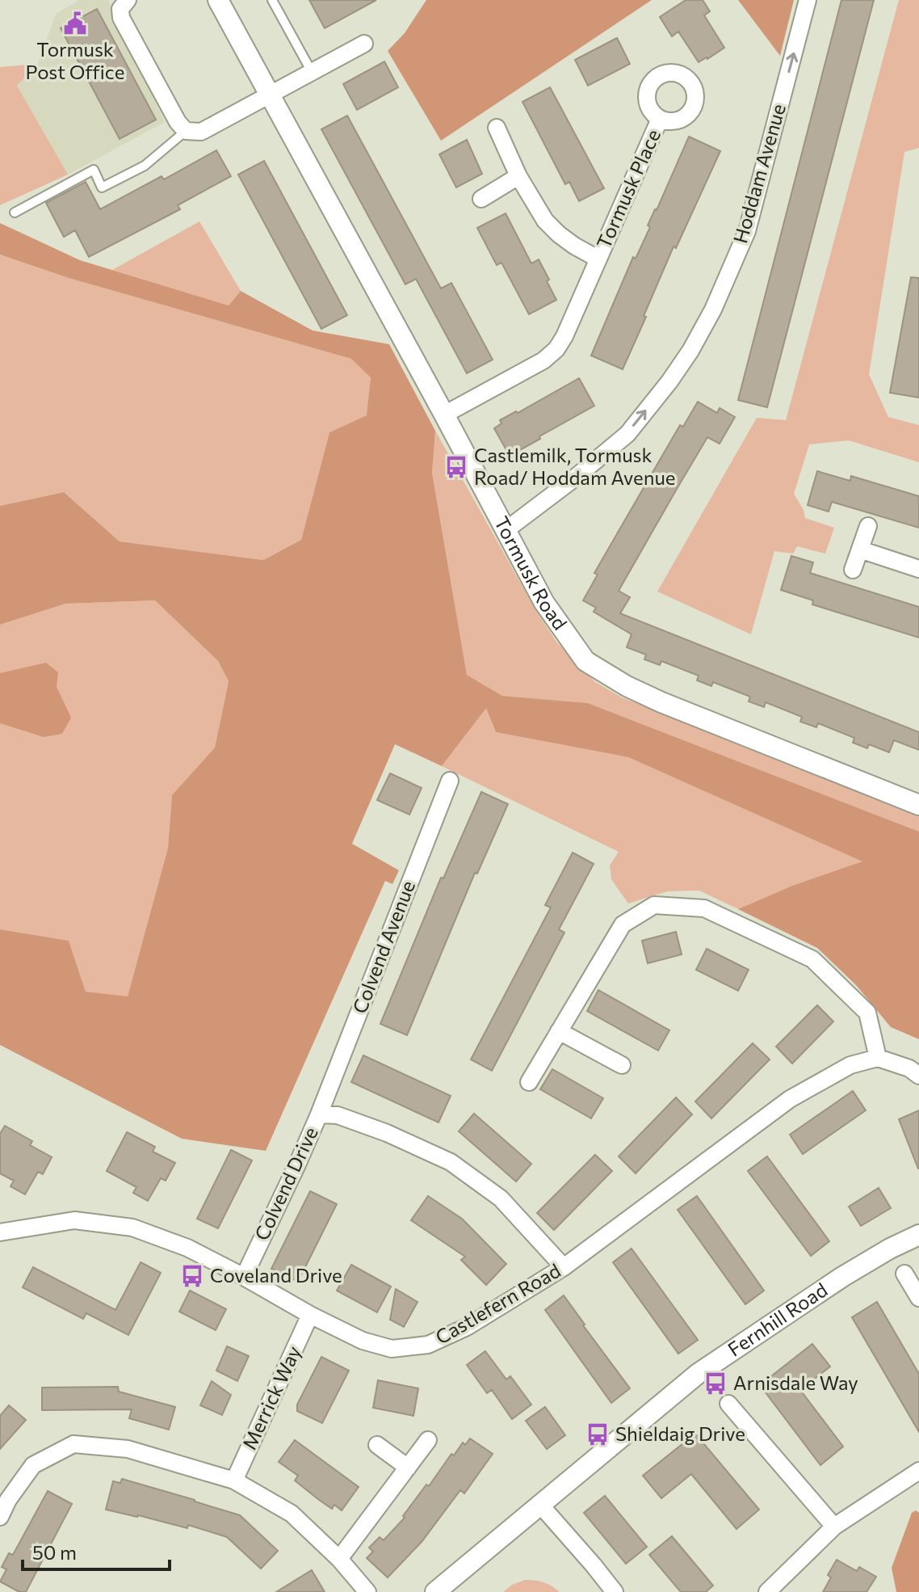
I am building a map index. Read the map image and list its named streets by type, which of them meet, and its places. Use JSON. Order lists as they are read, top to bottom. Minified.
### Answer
{"streets":{"street":["Hoddam Avenue","Tormusk Place","Tormusk Road","Colvend Avenue","Colvend Drive","Castlefern Road","Fernhill Road","Merrick Way"]},"crossings":[["Hoddam Avenue","Tormusk Road"],["Tormusk Place","Tormusk Road"],["Colvend Avenue","Colvend Drive"],["Colvend Drive","Castlefern Road"],["Castlefern Road","Merrick Way"]],"one_way":["Hoddam Avenue"],"places":{"public building":["Tormusk Post Office"],"bus stop":["Castlemilk, Tormusk Road/ Hoddam Avenue","Coveland Drive","Arnisdale Way","Shieldaig Drive"]},"scale_bar":"50 m"}
